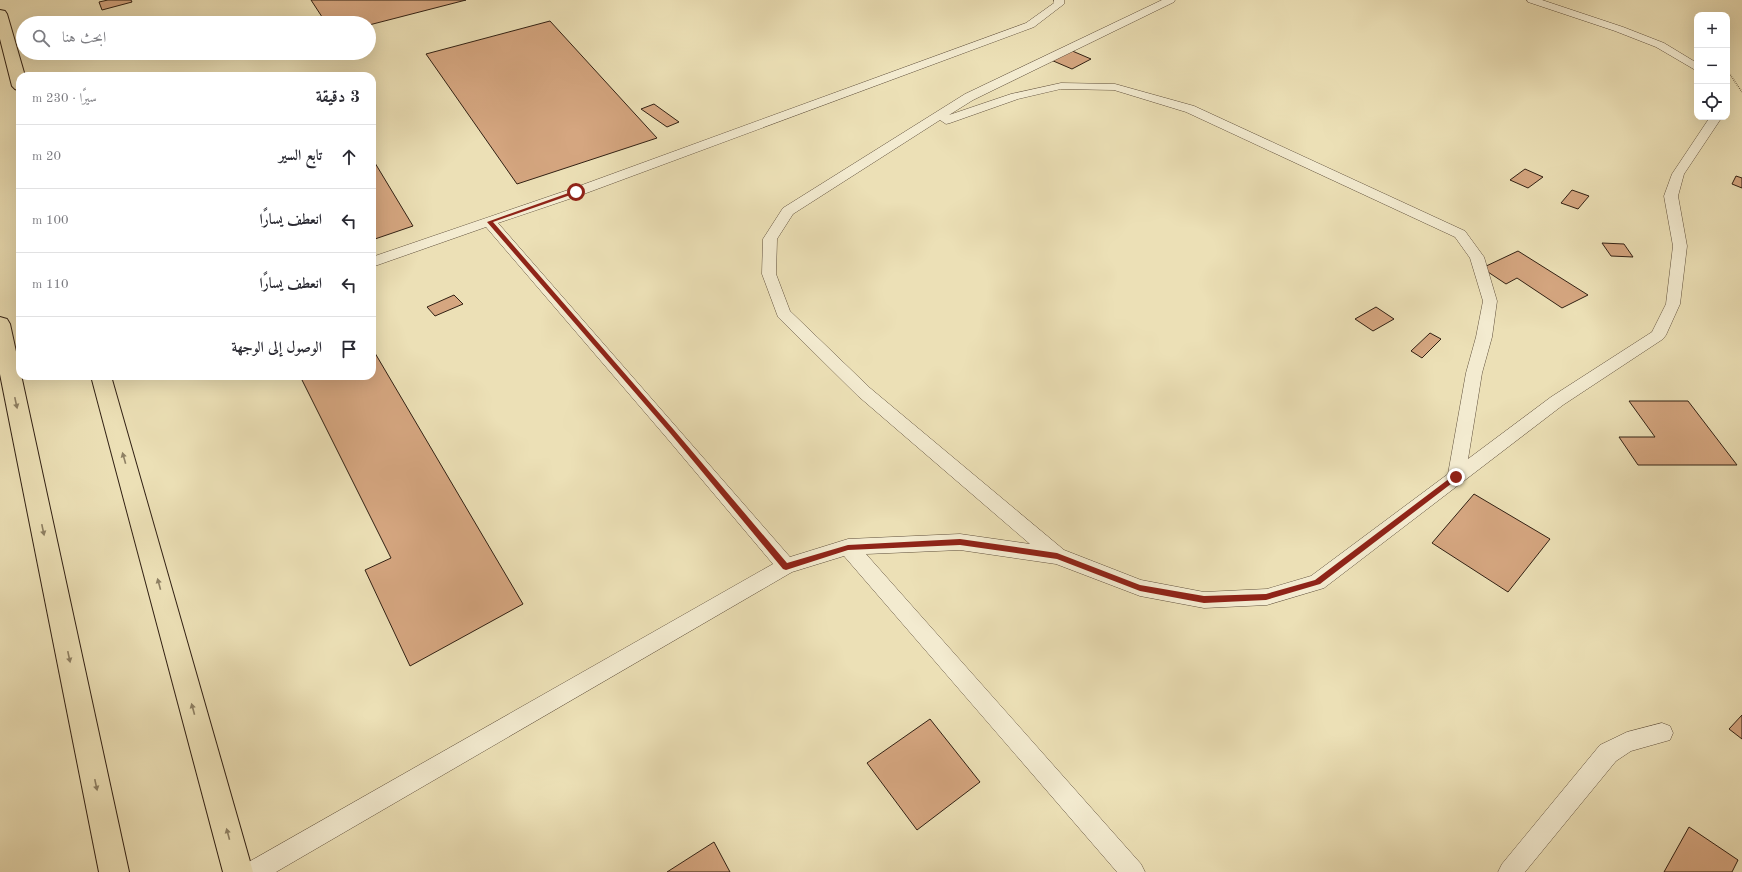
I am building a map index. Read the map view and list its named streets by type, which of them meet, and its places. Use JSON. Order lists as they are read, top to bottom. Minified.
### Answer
{"page":{"map_buttons":["+","−"],"search":"ابحث هنا","heading":["3 دقيقة","سيرًا · 230 m"],"list":[["تابع السير","20 m"],["انعطف يسارًا","100 m"],["انعطف يسارًا","110 m"],"الوصول إلى الوجهة"]}}
